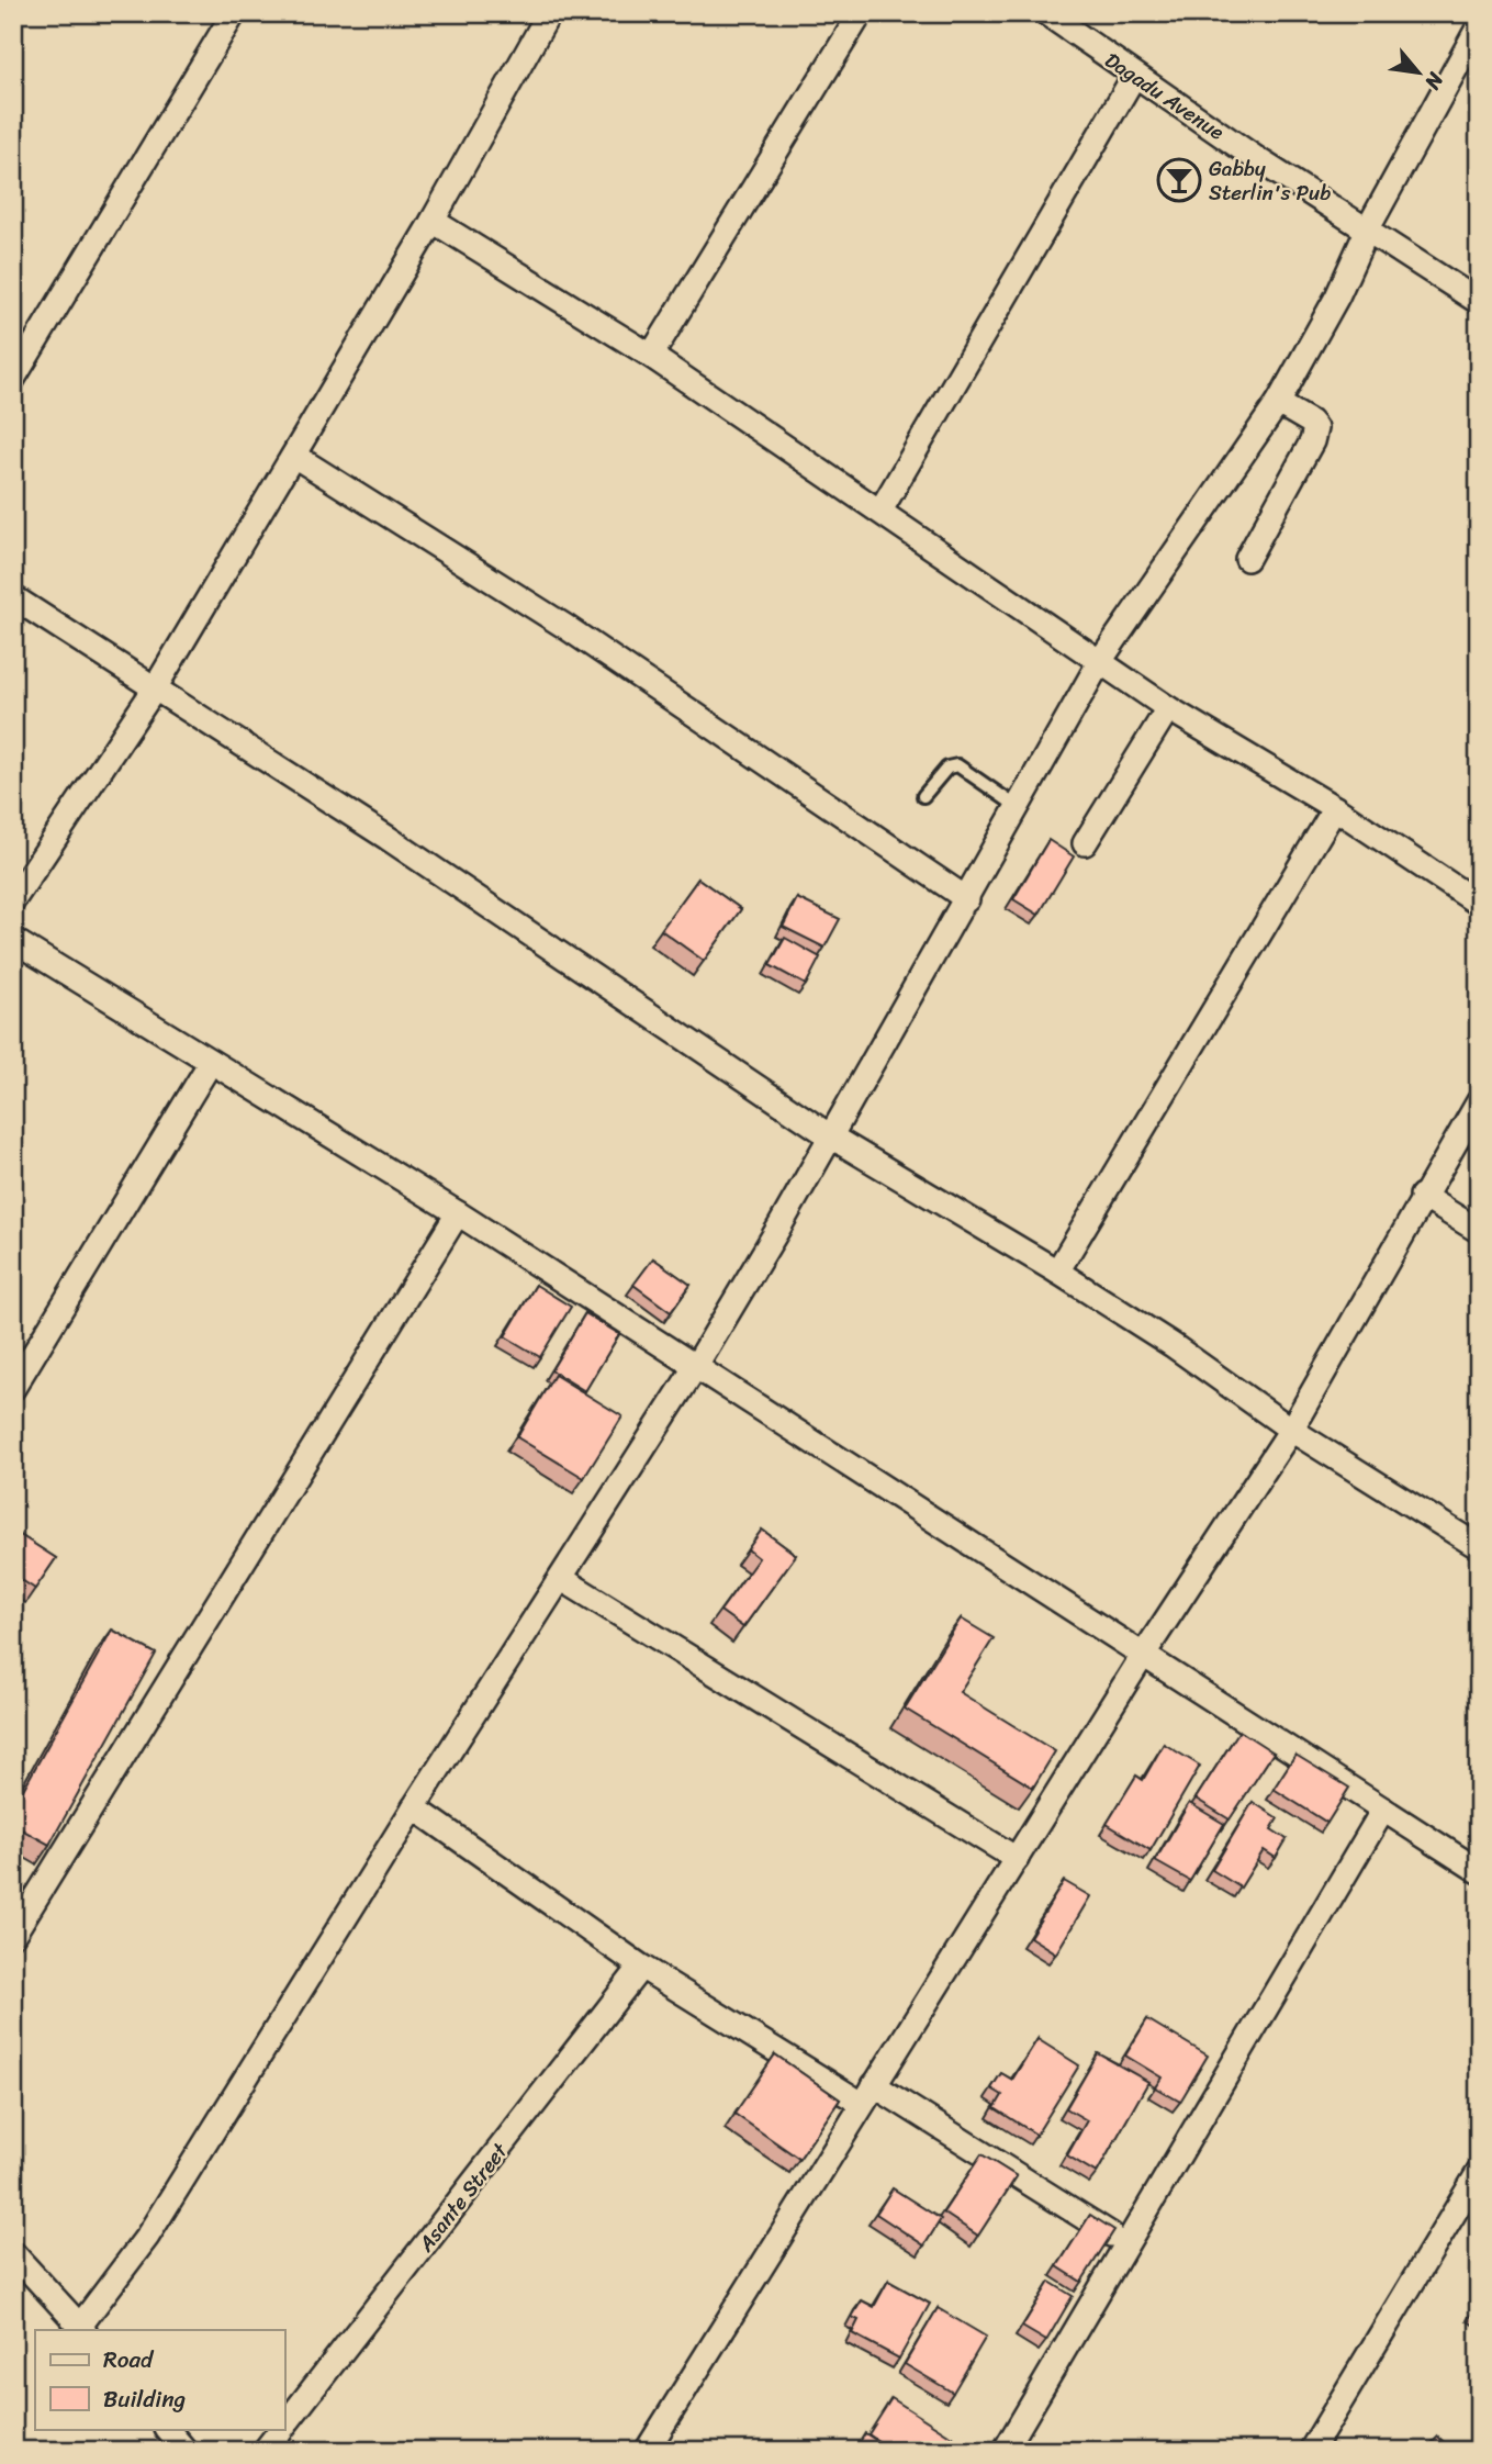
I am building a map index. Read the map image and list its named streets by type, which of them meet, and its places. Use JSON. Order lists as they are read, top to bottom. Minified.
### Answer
{"streets":{"street":["Dagadu Avenue","Asante Street"]},"places":{"bar":["Gabby Sterlin's Pub"]},"legend":["Road","Building"],"north":"bottom right"}
